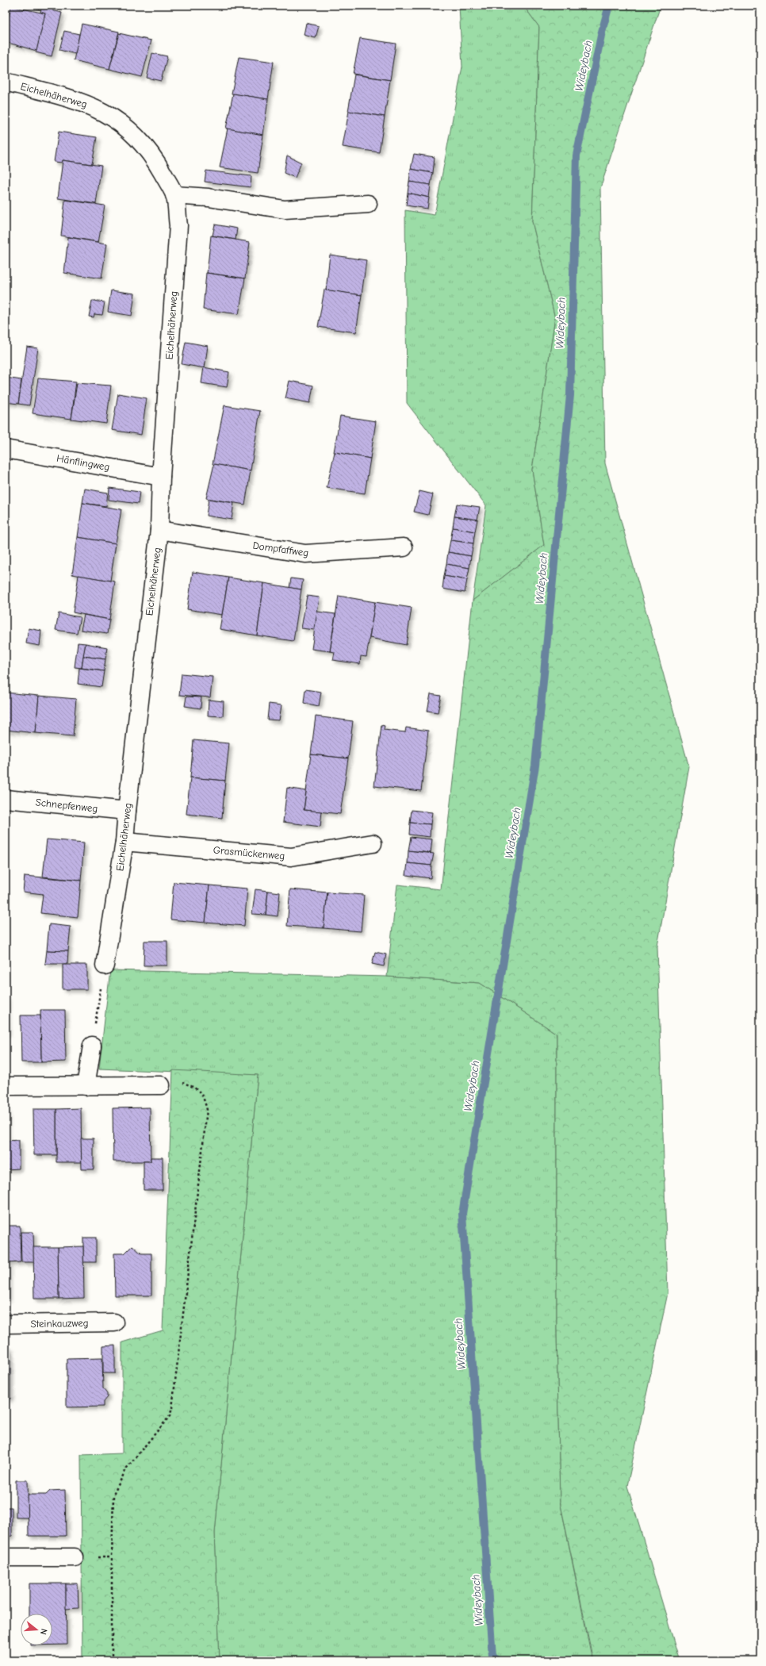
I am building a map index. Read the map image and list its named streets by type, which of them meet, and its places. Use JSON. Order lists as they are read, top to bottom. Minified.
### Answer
{"streets":{"street":["Eichelhäherweg","Hänflingweg","Dompfaffweg","Schnepfenweg","Grasmückenweg","Steinkauzweg"]},"crossings":[["Eichelhäherweg","Hänflingweg"],["Eichelhäherweg","Dompfaffweg"],["Eichelhäherweg","Schnepfenweg"],["Eichelhäherweg","Grasmückenweg"]],"water":["Wideybach"],"north":"right"}
